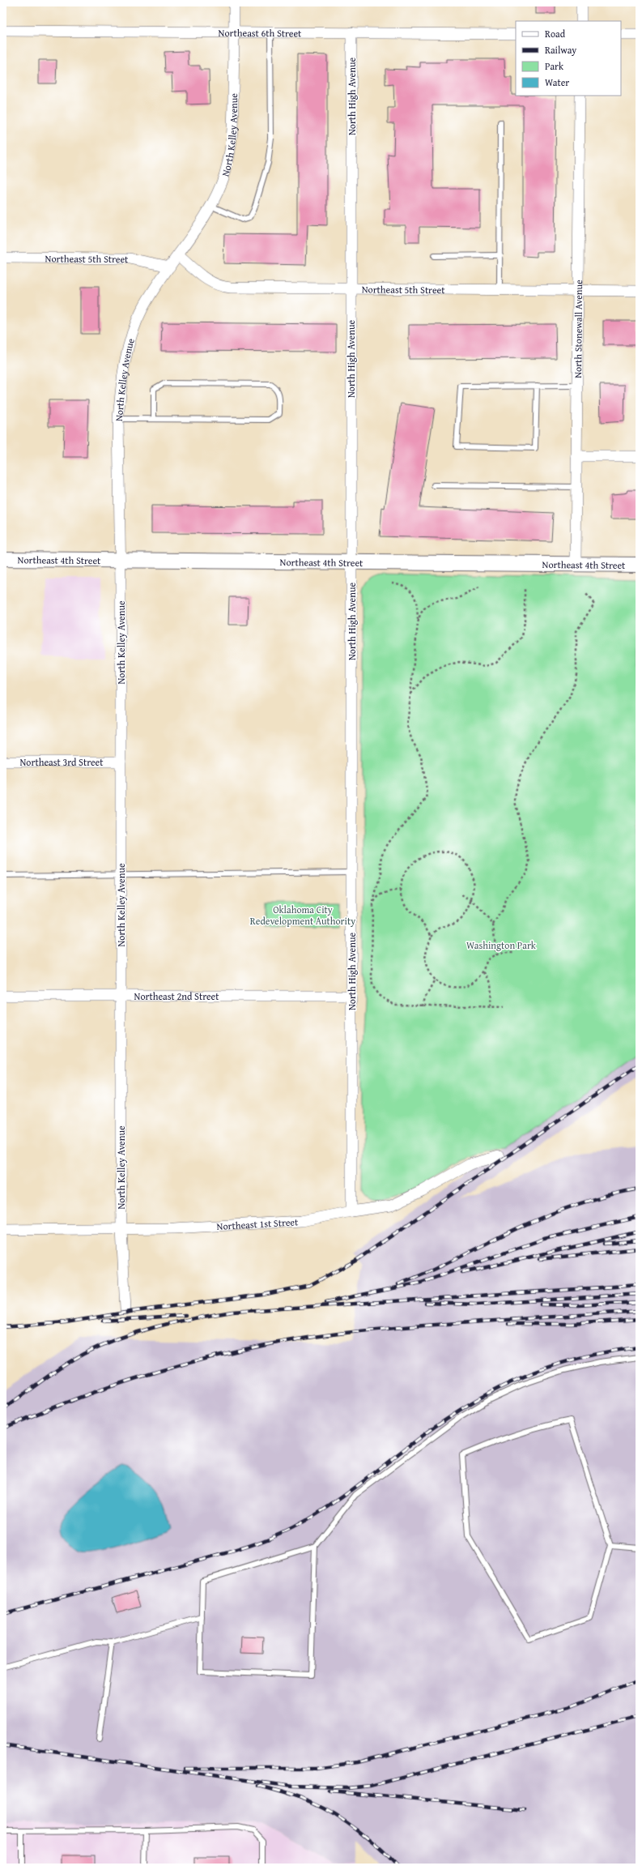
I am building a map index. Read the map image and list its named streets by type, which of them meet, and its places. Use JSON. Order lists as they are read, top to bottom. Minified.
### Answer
{"streets":{"main road":["Northeast 4th Street"],"street":["Northeast 6th Street","North High Avenue","North Kelley Avenue","Northeast 5th Street","North Stonewall Avenue","Northeast 3rd Street","Northeast 2nd Street","Northeast 1st Street"]},"crossings":[["Northeast 6th Street","North High Avenue"],["Northeast 6th Street","North Kelley Avenue"],["North High Avenue","Northeast 5th Street"],["North High Avenue","Northeast 4th Street"],["North High Avenue","Northeast 2nd Street"],["North High Avenue","Northeast 1st Street"],["North Kelley Avenue","Northeast 5th Street"],["North Kelley Avenue","Northeast 4th Street"],["North Kelley Avenue","Northeast 3rd Street"],["North Kelley Avenue","Northeast 2nd Street"],["North Kelley Avenue","Northeast 1st Street"],["Northeast 5th Street","North Stonewall Avenue"],["North Stonewall Avenue","Northeast 4th Street"]],"parks":["Oklahoma City Redevelopment Authority","Washington Park"],"legend":["Road","Railway","Park","Water"]}
